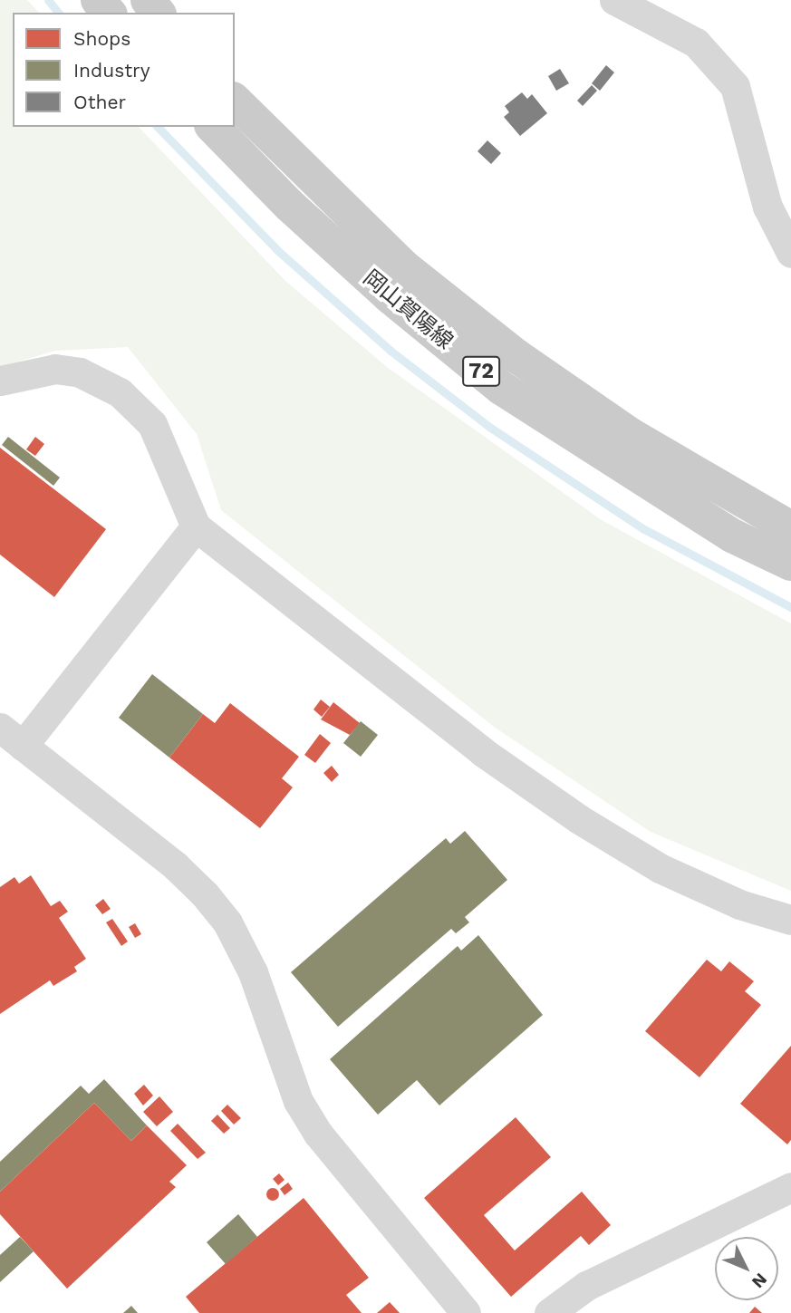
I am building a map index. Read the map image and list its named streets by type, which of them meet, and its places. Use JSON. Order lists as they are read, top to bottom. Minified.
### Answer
{"streets":{"main road":["岡山賀陽線","72"]},"legend":["Shops","Industry","Other"],"north":"bottom right"}
